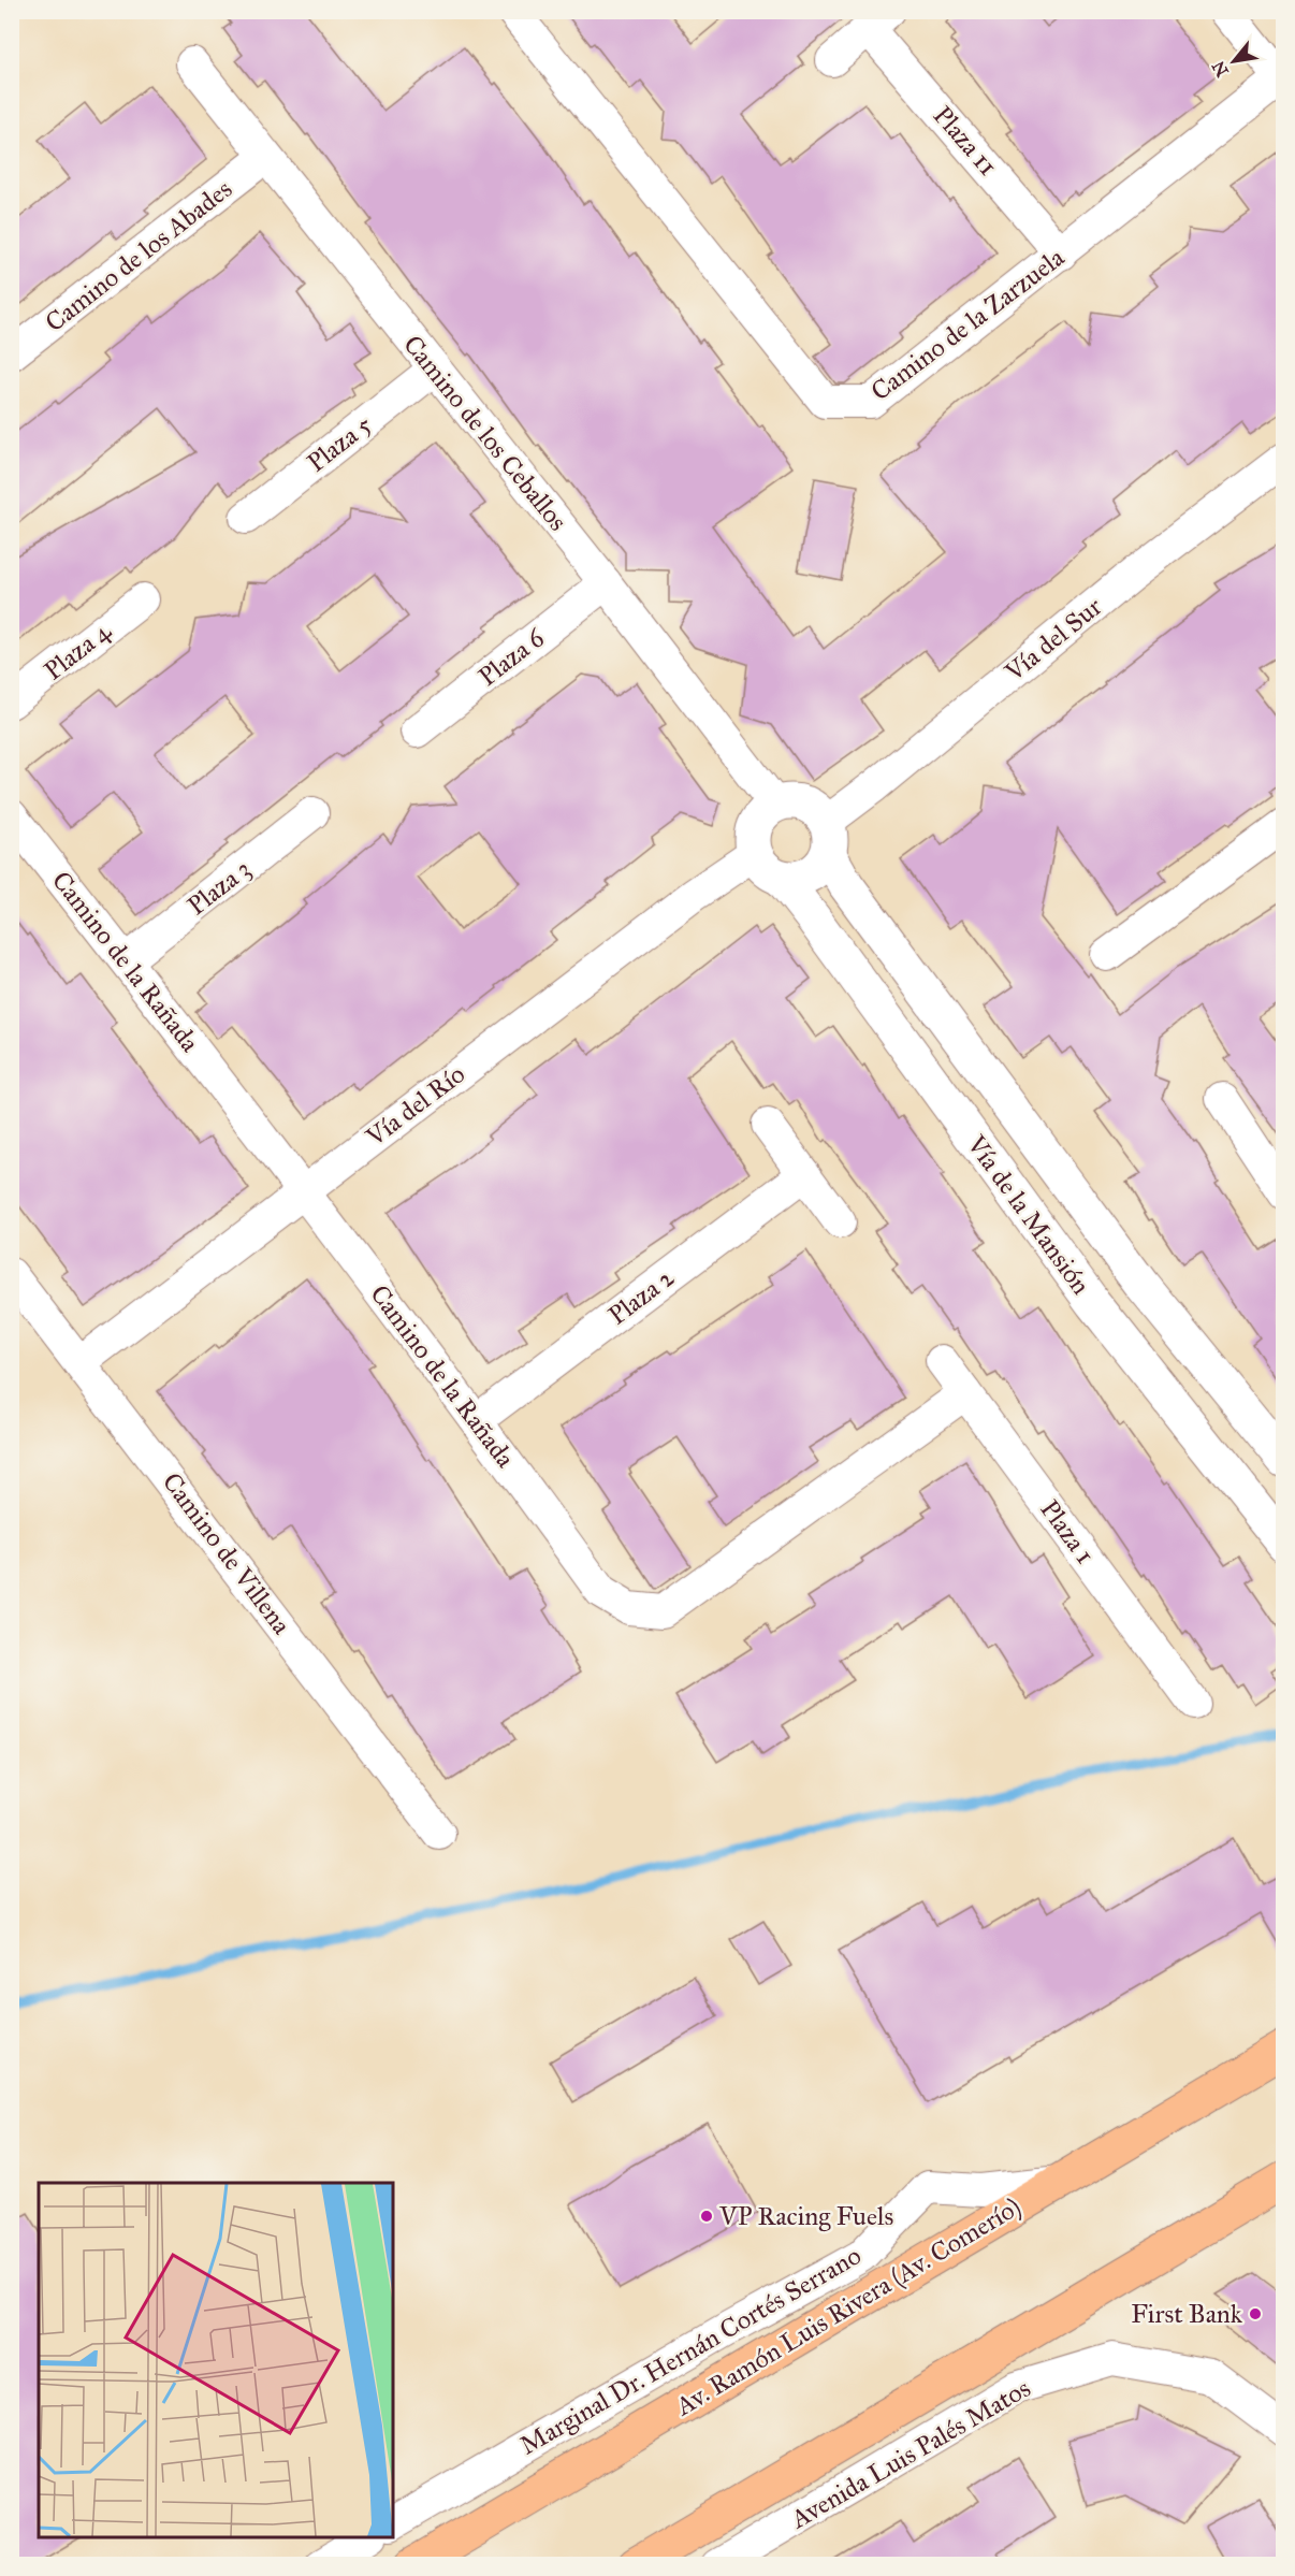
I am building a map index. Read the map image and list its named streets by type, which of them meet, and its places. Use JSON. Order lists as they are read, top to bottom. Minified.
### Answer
{"streets":{"main road":["Av. Ramón Luis Rivera (Av. Comerío)"],"street":["Plaza 11","Camino de los Abades","Camino de la Zarzuela","Camino de los Ceballos","Plaza 5","Vía del Sur","Plaza 4","Plaza 6","Plaza 3","Camino de la Rañada","Vía del Río","Vía de la Mansión","Plaza 2","Plaza 1","Camino de Villena","Marginal Dr. Hernán Cortés Serrano","Avenida Luis Palés Matos"]},"crossings":[["Plaza 11","Camino de la Zarzuela"],["Camino de los Abades","Camino de los Ceballos"],["Camino de los Ceballos","Plaza 5"],["Camino de los Ceballos","Vía del Sur"],["Camino de los Ceballos","Plaza 6"],["Camino de los Ceballos","Vía del Río"],["Camino de los Ceballos","Vía de la Mansión"],["Vía del Sur","Vía del Río"],["Vía del Sur","Vía de la Mansión"],["Plaza 3","Camino de la Rañada"],["Camino de la Rañada","Vía del Río"],["Camino de la Rañada","Plaza 2"],["Camino de la Rañada","Plaza 1"],["Vía del Río","Vía de la Mansión"],["Vía del Río","Camino de Villena"],["Av. Ramón Luis Rivera (Av. Comerío)","Marginal Dr. Hernán Cortés Serrano"]],"places":["VP Racing Fuels","First Bank"],"north":"bottom left"}
